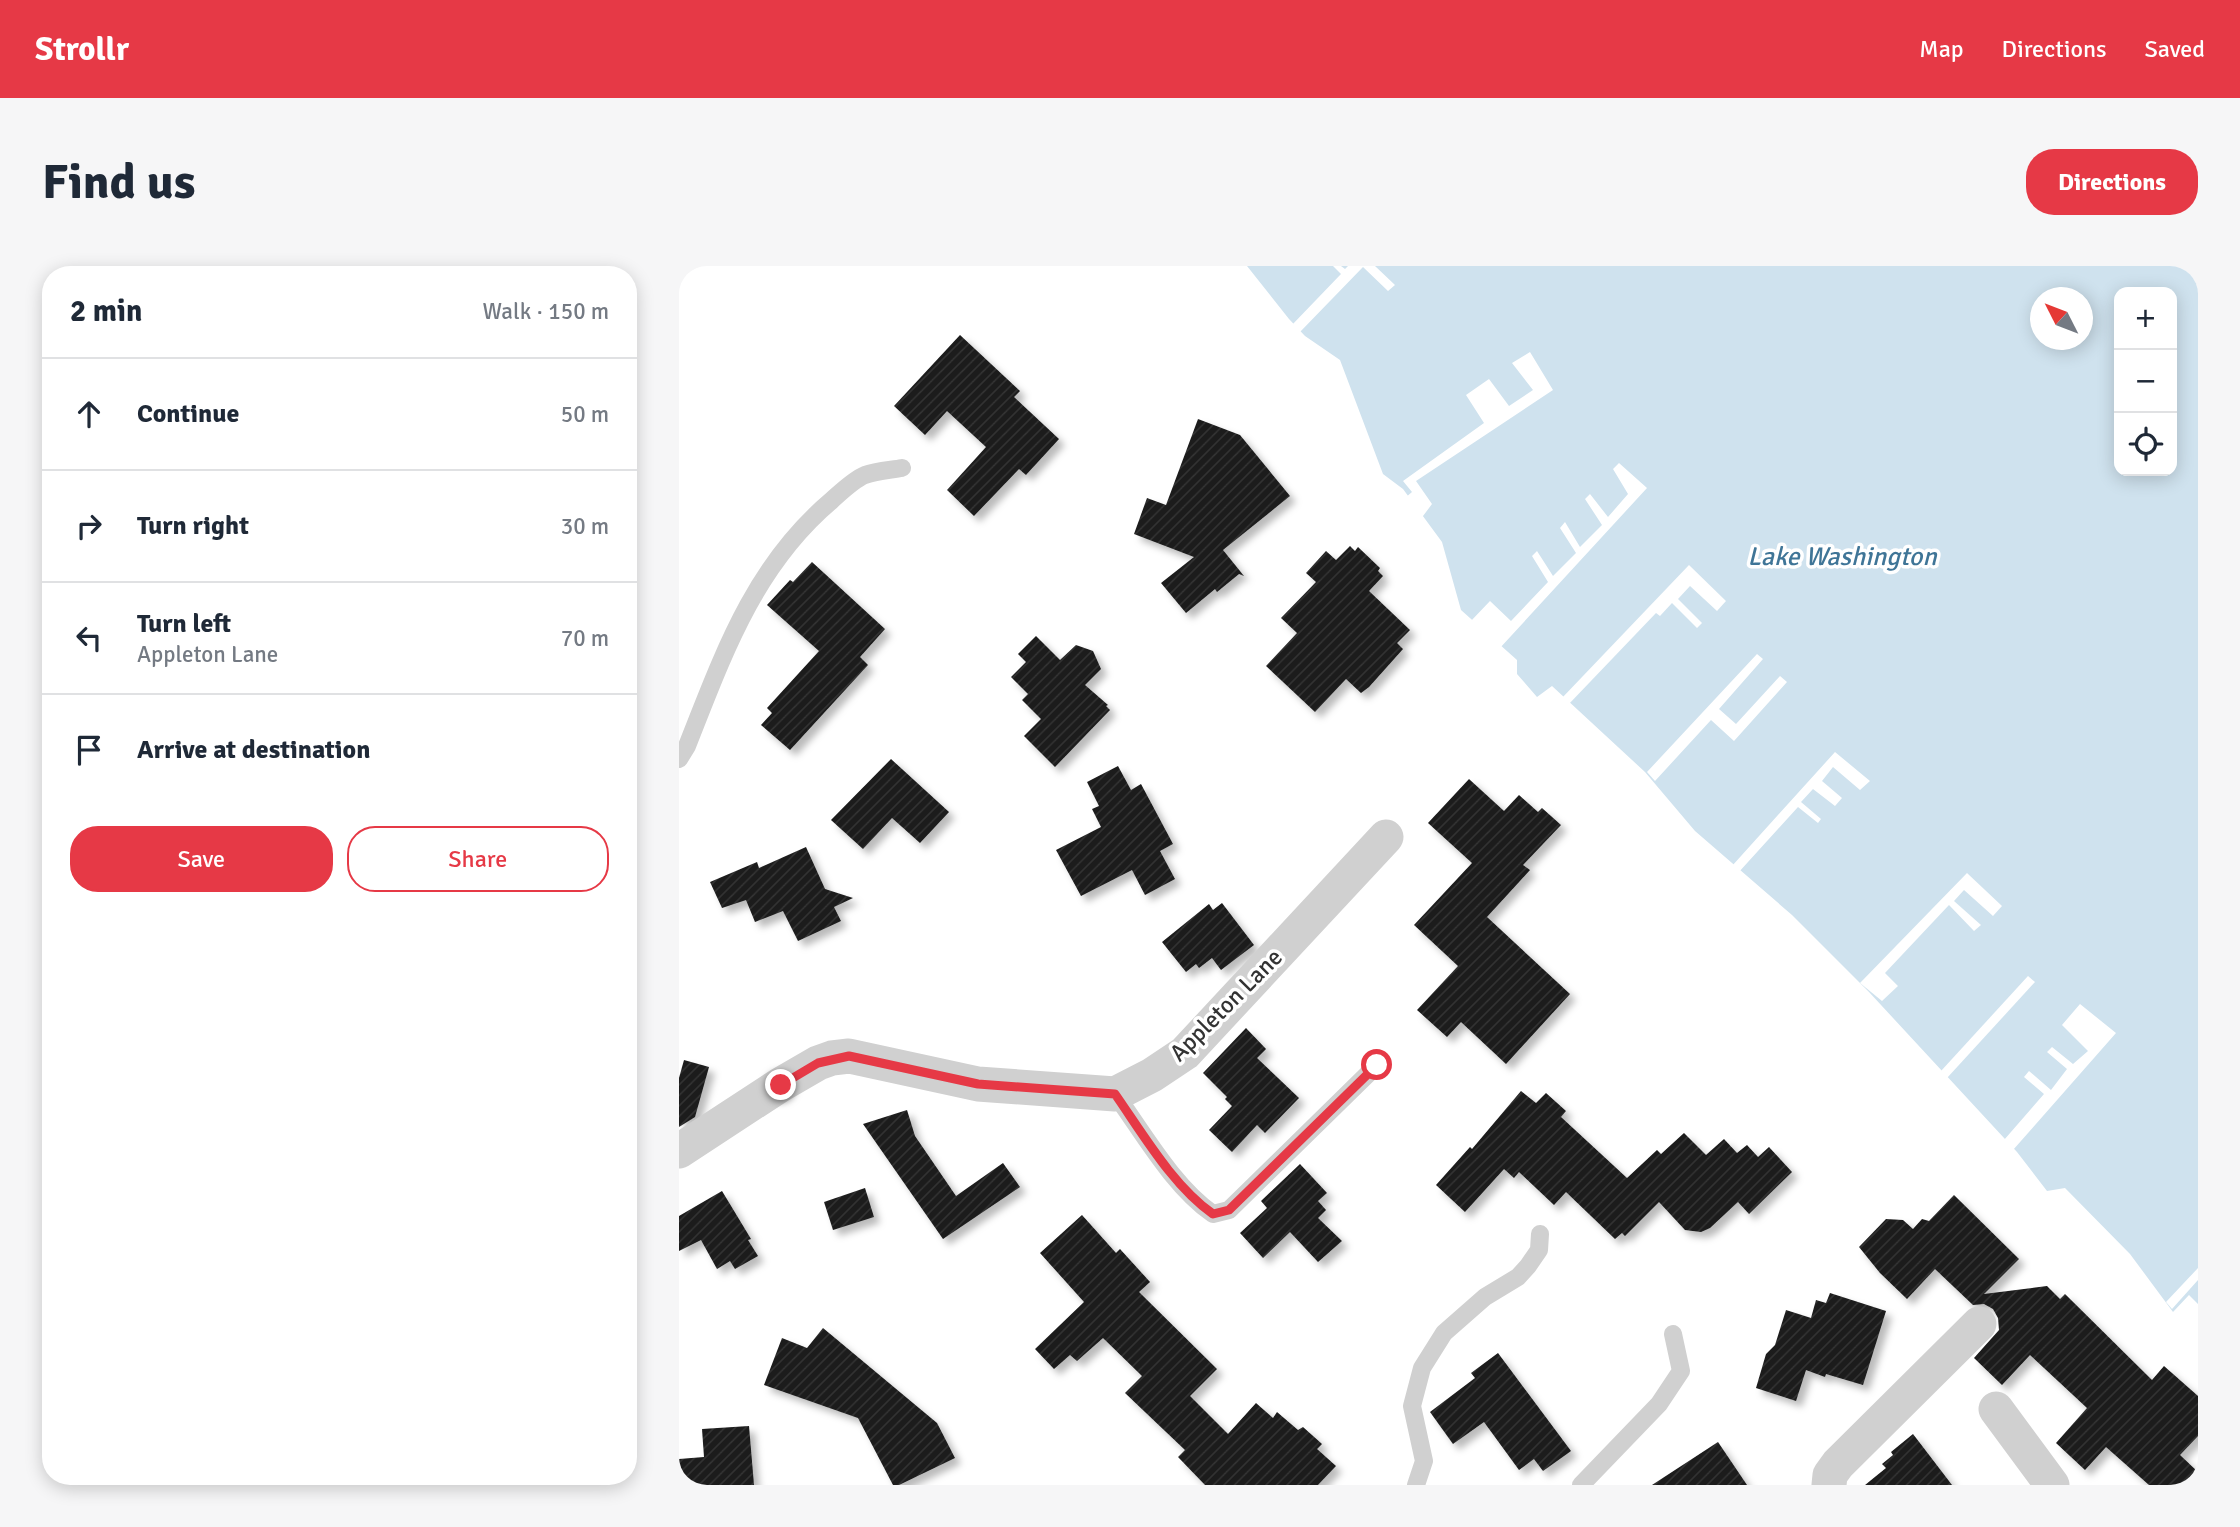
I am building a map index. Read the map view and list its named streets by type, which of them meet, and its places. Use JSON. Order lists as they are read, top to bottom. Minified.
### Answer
{"streets":{"street":["Appleton Lane"]},"water":["Lake Washington"],"north":"top left","page":{"header":"Strollr","nav":["Map","Directions","Saved"],"buttons":["Directions",["Save","Share"]],"title":"Find us","heading":["2 min","Walk · 150 m"],"map_buttons":["+","−"],"list":[["Continue","50 m"],["Turn right","30 m"],["Turn left","Appleton Lane","70 m"],"Arrive at destination"]}}
